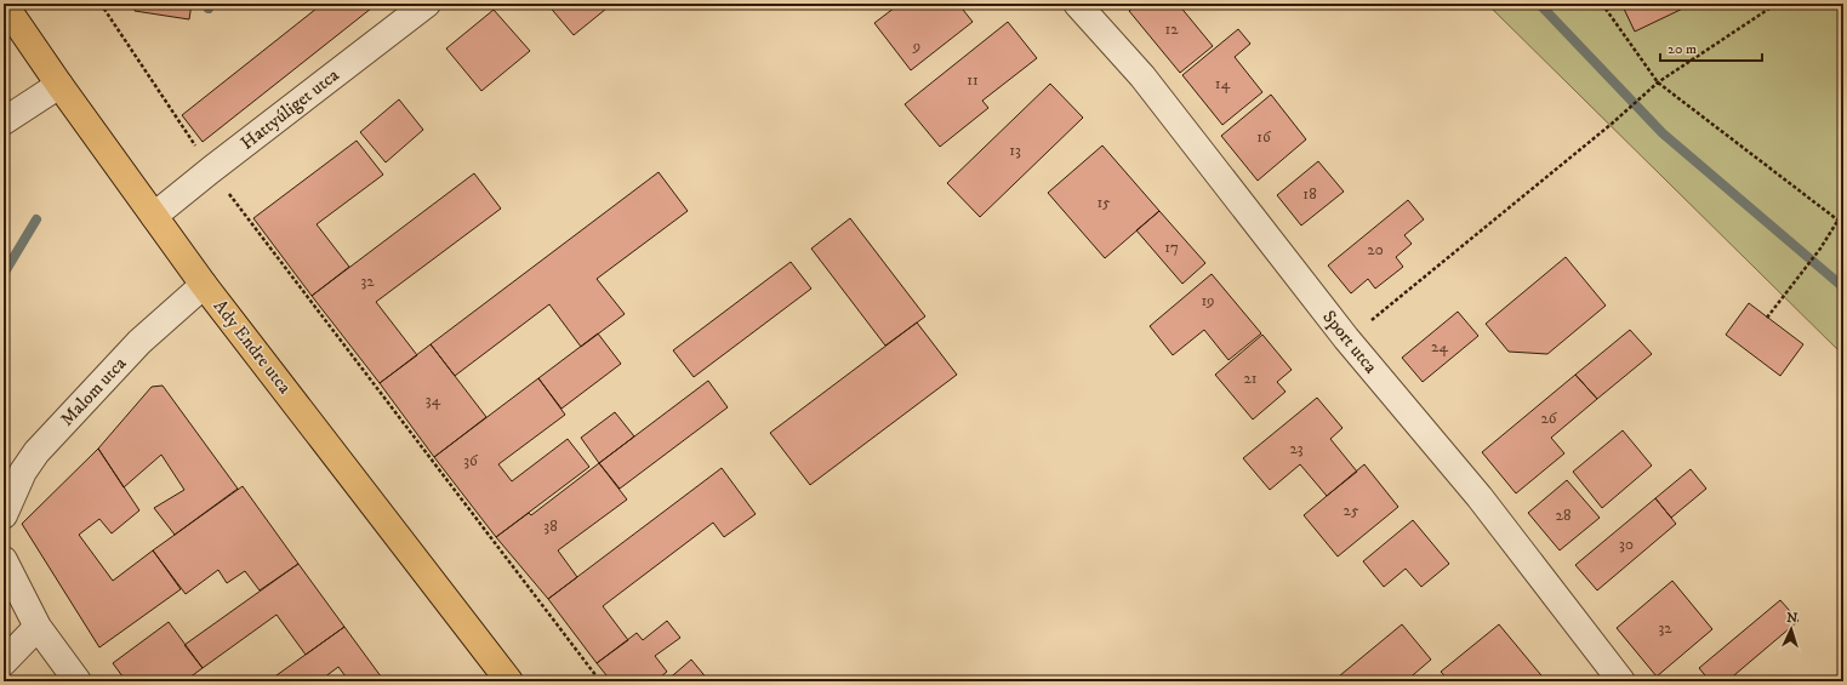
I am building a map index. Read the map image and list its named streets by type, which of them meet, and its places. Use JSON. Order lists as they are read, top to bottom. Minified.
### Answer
{"streets":{"main road":["Ady Endre utca"],"street":["Hattyúliget utca","Sport utca","Malom utca"]},"crossings":[["Hattyúliget utca","Ady Endre utca"],["Ady Endre utca","Malom utca"]],"house_numbers":["12","9","11","14","16","13","18","15","17","20","32","19","24","21","34","26","23","36","25","28","38","30","32"],"scale_bar":"20 m","north":"top"}
